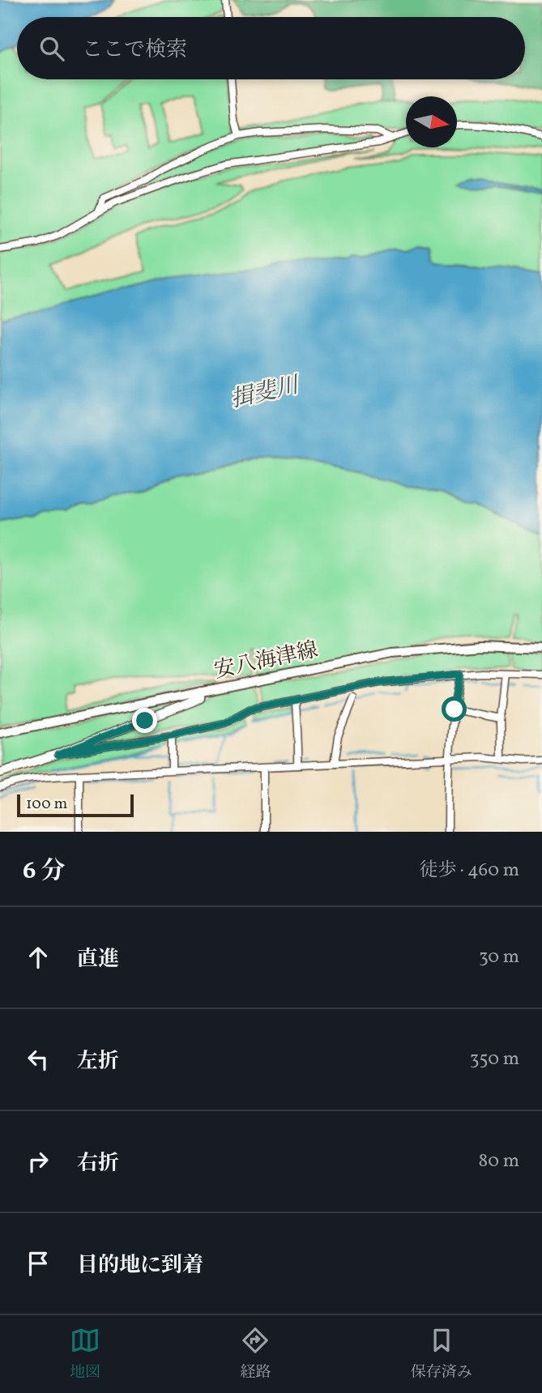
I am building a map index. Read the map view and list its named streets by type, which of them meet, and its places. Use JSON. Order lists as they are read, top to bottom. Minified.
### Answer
{"streets":{"main road":["安八海津線"]},"water":["揖斐川"],"scale_bar":"100 m","north":"right","page":{"search":"ここで検索","scale":"100 m","heading":["6 分","徒歩 · 460 m"],"list":[["直進","30 m"],["左折","350 m"],["右折","80 m"],"目的地に到着"],"nav":["地図","経路","保存済み"]}}
